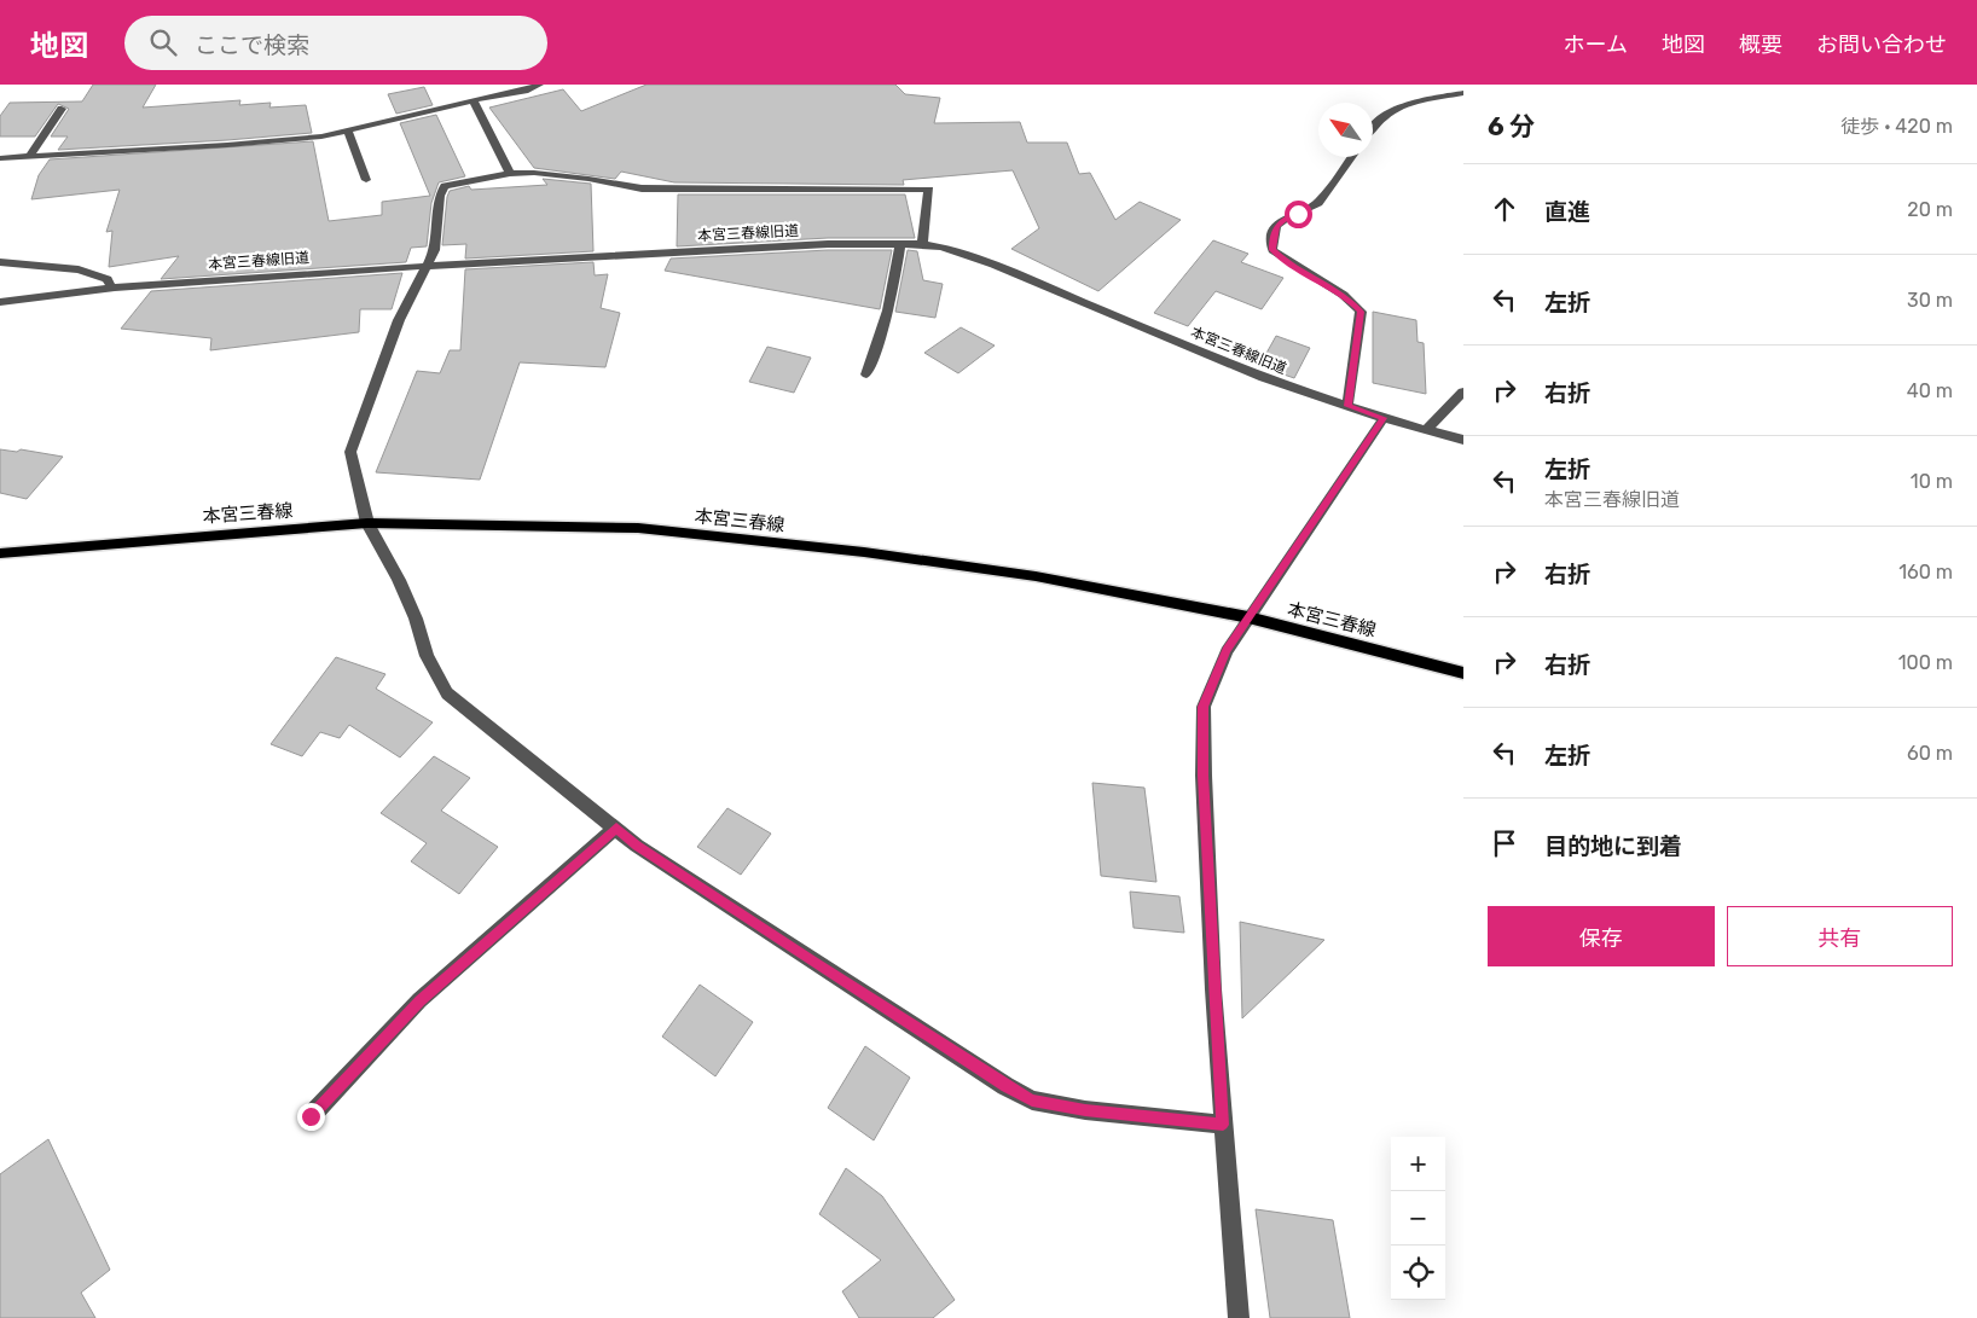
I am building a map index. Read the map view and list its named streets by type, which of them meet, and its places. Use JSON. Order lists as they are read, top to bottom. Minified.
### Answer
{"streets":{"main road":["本宮三春線"],"street":["本宮三春線旧道"]},"north":"top left","page":{"header":"地図","search":"ここで検索","nav":["ホーム","地図","概要","お問い合わせ"],"heading":["6 分","徒歩 · 420 m"],"list":[["直進","20 m"],["左折","30 m"],["右折","40 m"],["左折","本宮三春線旧道","10 m"],["右折","160 m"],["右折","100 m"],["左折","60 m"],"目的地に到着"],"buttons":["保存","共有"],"map_buttons":["+","−"]}}
